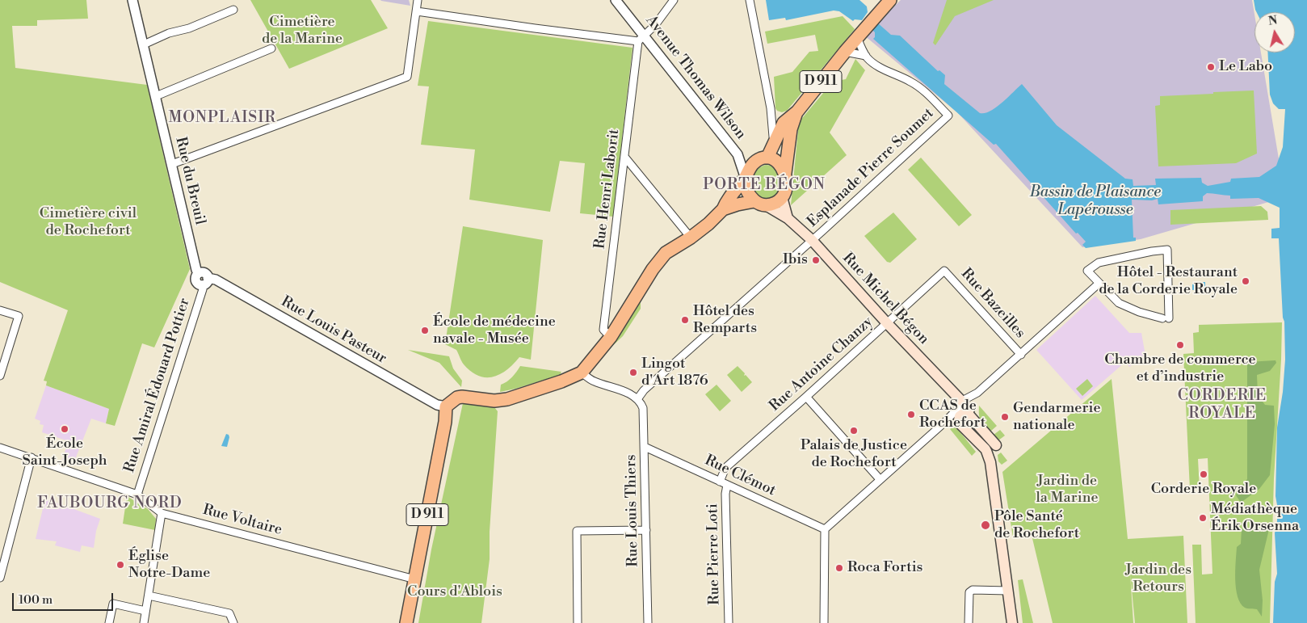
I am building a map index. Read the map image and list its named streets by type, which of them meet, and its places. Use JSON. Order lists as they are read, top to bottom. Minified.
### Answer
{"streets":{"main road":["D 911","Rue Michel Bégon"],"street":["Avenue Thomas Wilson","Esplanade Pierre Soumet","Rue du Breuil","Rue Henri Laborit","Rue Bazeilles","Rue Louis Pasteur","Rue Antoine Chanzy","Rue Amiral Édouard Pottier","Rue Clémot","Rue Louis Thiers","Rue Voltaire","Rue Pierre Loti"]},"crossings":[["Avenue Thomas Wilson","D 911"],["Avenue Thomas Wilson","Rue Henri Laborit"],["Avenue Thomas Wilson","Rue Michel Bégon"],["D 911","Rue Michel Bégon"],["D 911","Rue Louis Pasteur"],["D 911","Rue Voltaire"],["Esplanade Pierre Soumet","Rue Michel Bégon"],["Esplanade Pierre Soumet","Rue Louis Thiers"],["Rue du Breuil","Rue Louis Pasteur"],["Rue Michel Bégon","Rue Antoine Chanzy"],["Rue Bazeilles","Rue Antoine Chanzy"],["Rue Louis Pasteur","Rue Amiral Édouard Pottier"],["Rue Antoine Chanzy","Rue Clémot"],["Rue Amiral Édouard Pottier","Rue Voltaire"],["Rue Clémot","Rue Louis Thiers"],["Rue Clémot","Rue Pierre Loti"]],"districts":["MONPLAISIR","PORTE BÉGON","CORDERIE ROYALE","FAUBOURG NORD"],"water":["Bassin de Plaisance Lapérousse"],"parks":["Cimetière de la Marine","Cimetière civil de Rochefort","Jardin de la Marine","Jardin des Retours","Cours d'Ablois"],"places":["Le Labo","Ibis","Hôtel - Restaurant de la Corderie Royale","Hôtel des Remparts","École de médecine navale - Musée","Chambre de commerce et d’industrie","Lingot d'Art 1876","CCAS de Rochefort","Gendarmerie nationale","École Saint-Joseph","Palais de Justice de Rochefort","Corderie Royale","Médiathèque Érik Orsenna","Pôle Santé de Rochefort","Église Notre-Dame","Roca Fortis"],"scale_bar":"100 m","north":"top"}
